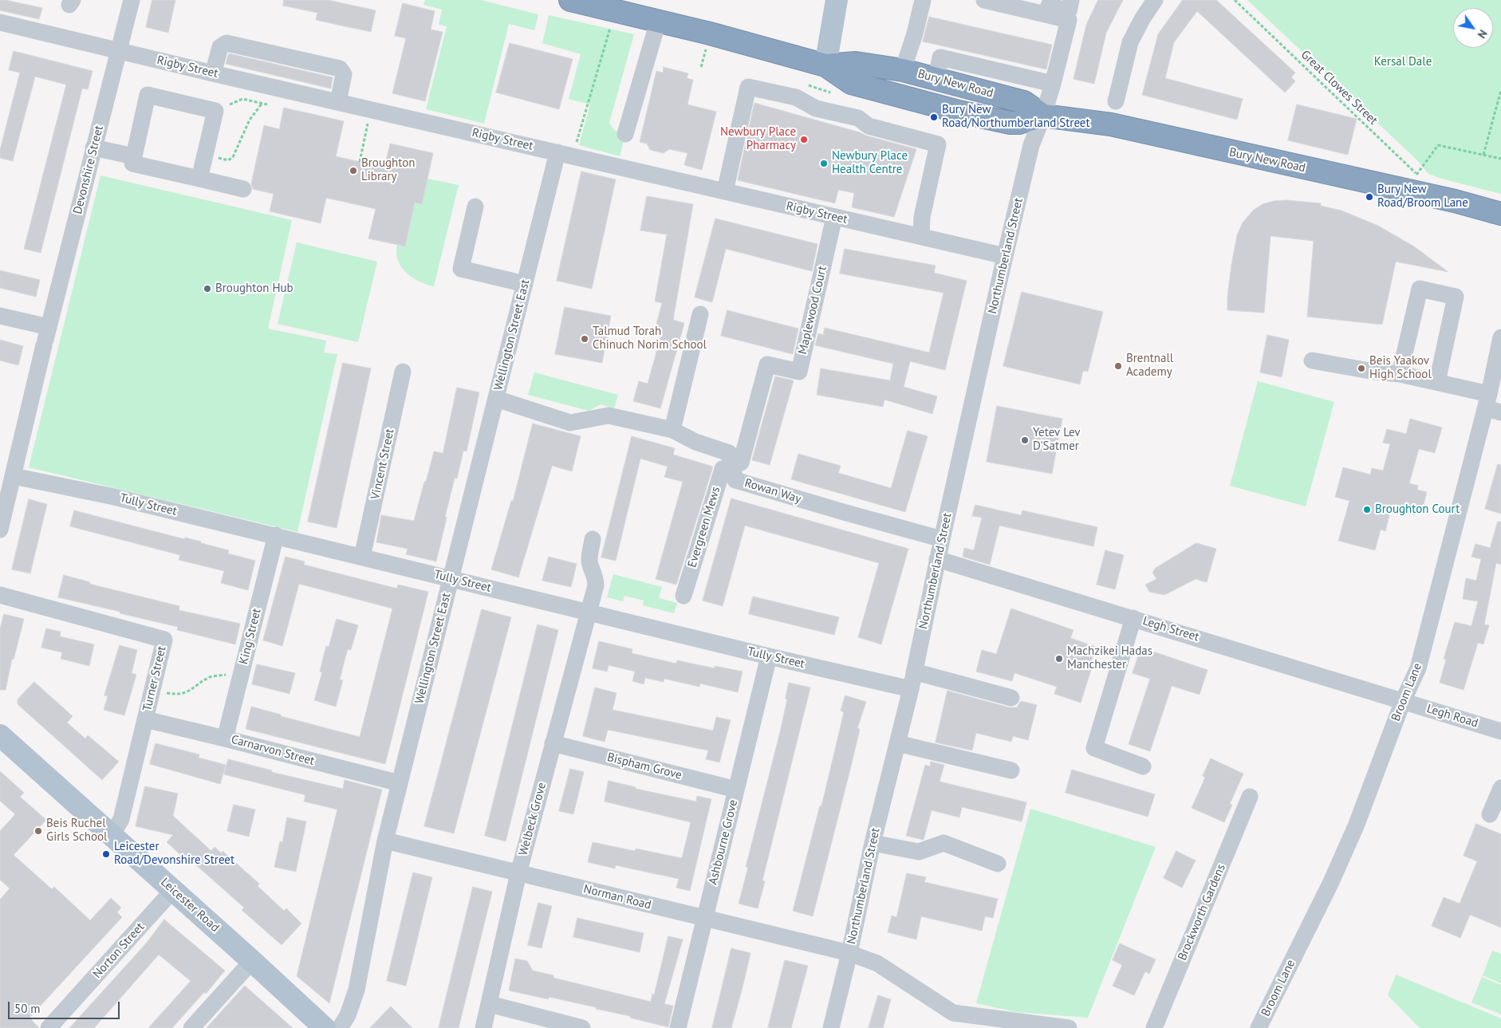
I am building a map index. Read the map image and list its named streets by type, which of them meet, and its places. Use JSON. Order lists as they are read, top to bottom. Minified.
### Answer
{"streets":{"highway":["Bury New Road"],"main road":["Leicester Road"],"street":["Rigby Street","Devonshire Street","Northumberland Street","Maplewood Court","Wellington Street East","Vincent Street","Rowan Way","Tully Street","Evergreen Mews","Legh Street","King Street","Turner Street","Broom Lane","Legh Road","Carnarvon Street","Bispham Grove","Welbeck Grove","Ashbourne Grove","Norman Road","Brockworth Gardens","Norton Street"],"path":["Great Clowes Street"]},"crossings":[["Rigby Street","Devonshire Street"],["Rigby Street","Northumberland Street"],["Rigby Street","Maplewood Court"],["Rigby Street","Wellington Street East"],["Bury New Road","Great Clowes Street"],["Bury New Road","Northumberland Street"],["Devonshire Street","Tully Street"],["Northumberland Street","Rowan Way"],["Northumberland Street","Tully Street"],["Northumberland Street","Legh Street"],["Northumberland Street","Norman Road"],["Maplewood Court","Rowan Way"],["Maplewood Court","Evergreen Mews"],["Wellington Street East","Tully Street"],["Wellington Street East","Carnarvon Street"],["Wellington Street East","Norman Road"],["Wellington Street East","Leicester Road"],["Vincent Street","Tully Street"],["Rowan Way","Evergreen Mews"],["Tully Street","King Street"],["Tully Street","Welbeck Grove"],["Tully Street","Ashbourne Grove"],["Legh Street","Broom Lane"],["Legh Street","Legh Road"],["King Street","Carnarvon Street"],["Turner Street","Carnarvon Street"],["Turner Street","Leicester Road"],["Broom Lane","Legh Road"],["Bispham Grove","Welbeck Grove"],["Bispham Grove","Ashbourne Grove"],["Welbeck Grove","Norman Road"],["Ashbourne Grove","Norman Road"],["Leicester Road","Norton Street"]],"parks":["Kersal Dale"],"places":["Bury New Road/Northumberland Street","Newbury Place Pharmacy","Newbury Place Health Centre","Broughton Library","Bury New Road/Broom Lane","Broughton Hub","Talmud Torah Chinuch Norim School","Brentnall Academy","Beis Yaakov High School","Yetev Lev D'Satmer","Broughton Court","Machzikei Hadas Manchester","Beis Ruchel Girls School","Leicester Road/Devonshire Street"],"scale_bar":"50 m","north":"bottom right"}
